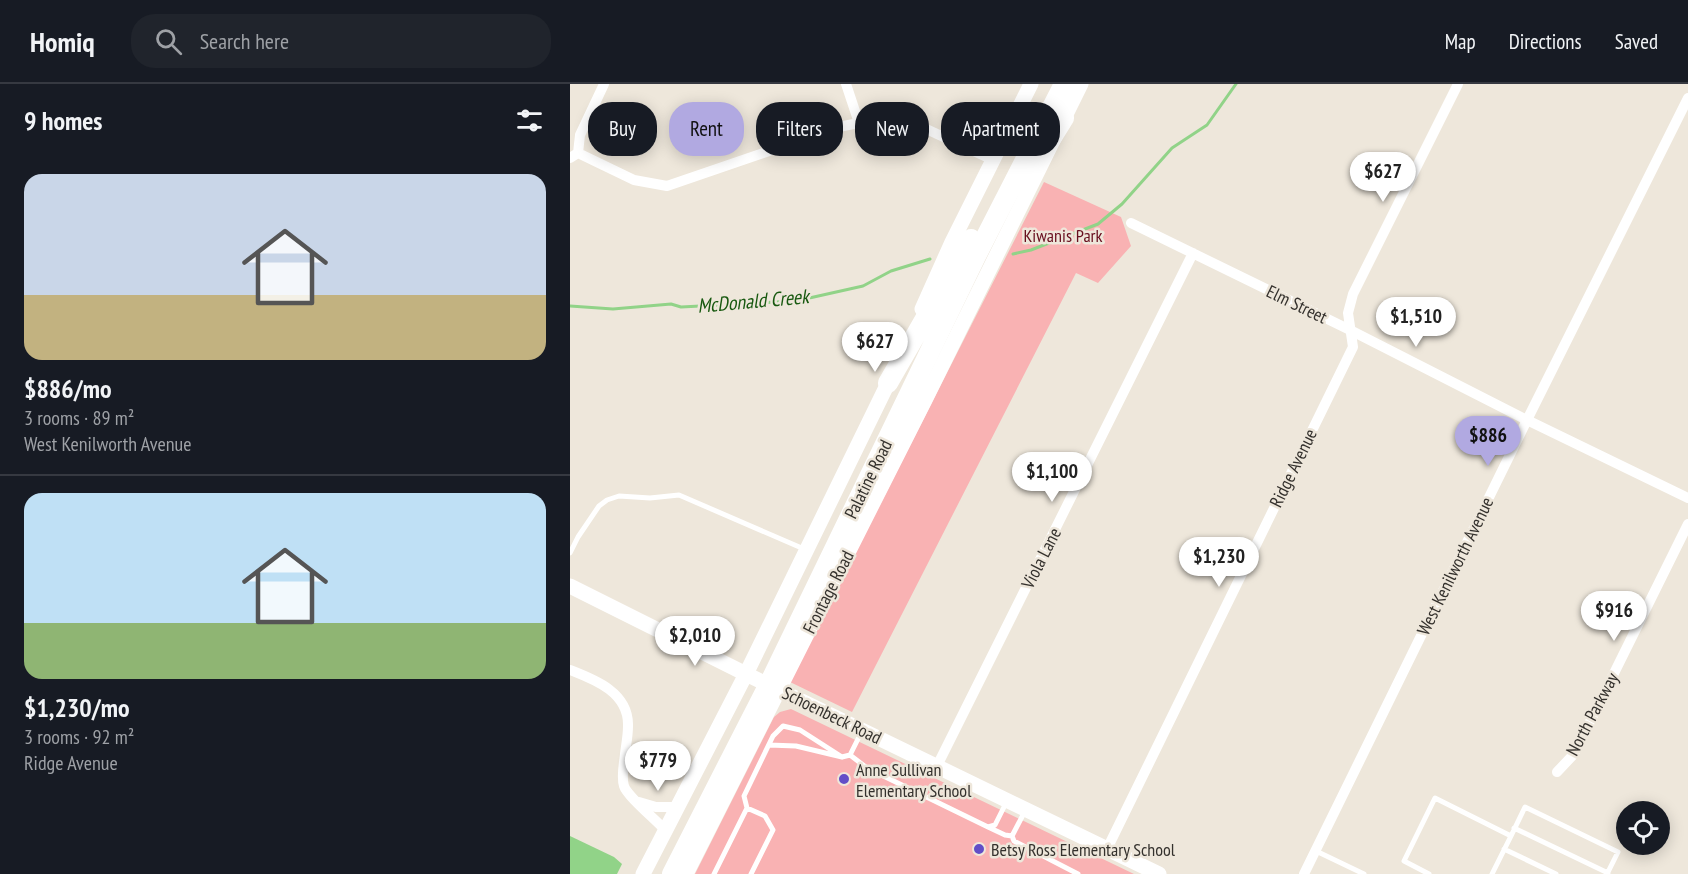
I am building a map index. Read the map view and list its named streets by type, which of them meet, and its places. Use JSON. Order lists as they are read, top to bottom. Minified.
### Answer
{"streets":{"highway":["Palatine Road"],"street":["Elm Street","Ridge Avenue","Viola Lane","West Kenilworth Avenue","Frontage Road","North Parkway","Schoenbeck Road"]},"crossings":[["Elm Street","Ridge Avenue"],["Elm Street","Viola Lane"],["Elm Street","West Kenilworth Avenue"],["Ridge Avenue","Schoenbeck Road"],["Palatine Road","Frontage Road"],["Palatine Road","Schoenbeck Road"],["Viola Lane","Schoenbeck Road"],["Frontage Road","Schoenbeck Road"]],"water":["McDonald Creek"],"parks":["Kiwanis Park"],"places":["Anne Sullivan Elementary School","Betsy Ross Elementary School"],"page":{"header":"Homiq","search":"Search here","nav":["Map","Directions","Saved"],"heading":"9 homes","chip":["Buy","Rent","Filters","New","Apartment"],"price":["$627","$1,510","$627","$886","$1,100","$1,230","$916","$2,010","$779"],"list":[{"name":"$886/mo","note":"3 rooms · 89 m² · West Kenilworth Avenue"},{"name":"$1,230/mo","note":"3 rooms · 92 m² · Ridge Avenue"}]}}
